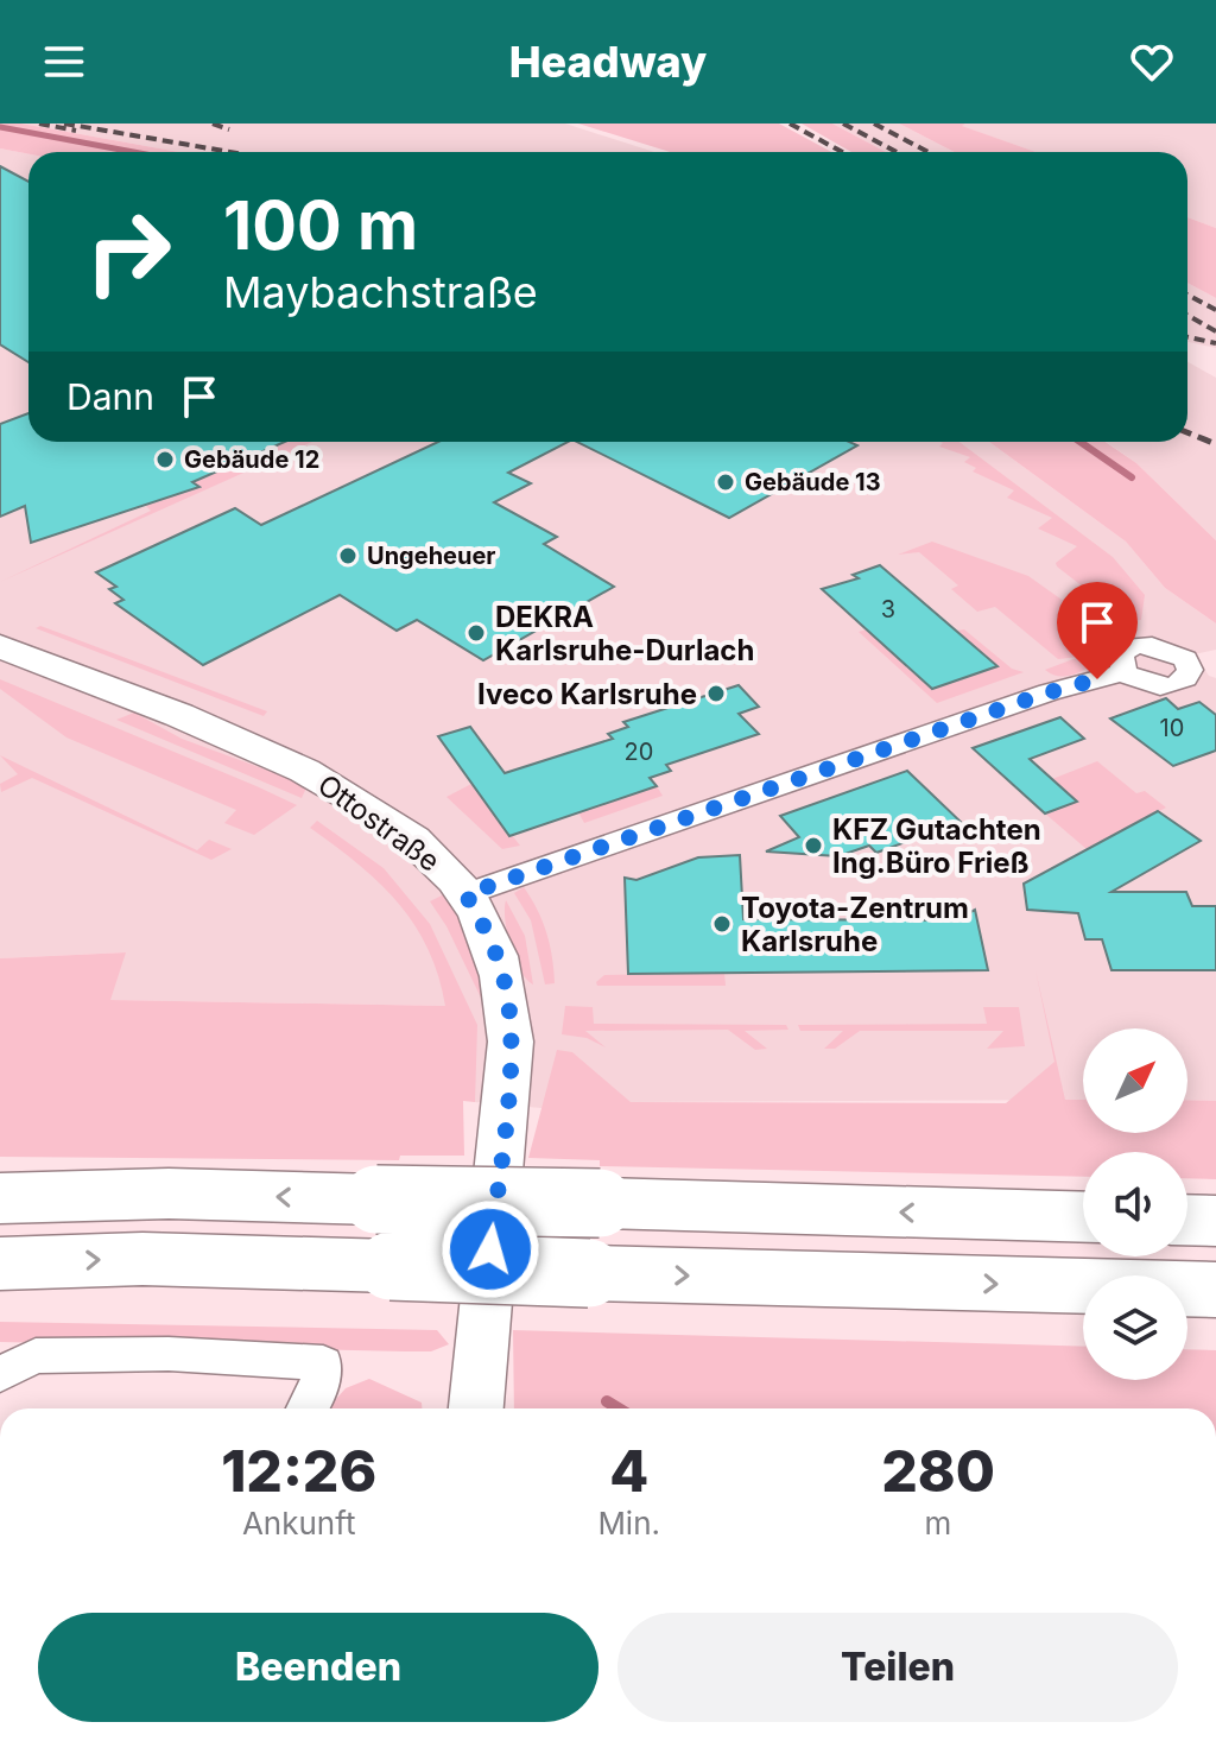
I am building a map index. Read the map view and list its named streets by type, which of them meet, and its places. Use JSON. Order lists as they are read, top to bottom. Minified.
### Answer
{"streets":{"main road":["Ottostraße"]},"places":["Gebäude 12","Gebäude 13","Ungeheuer","DEKRA Karlsruhe-Durlach","Iveco Karlsruhe","KFZ Gutachten Ing.Büro Frieß","Toyota-Zentrum Karlsruhe"],"house_numbers":["3","10","20"],"north":"top right","page":{"header":"Headway","turn":["100 m","Maybachstraße"],"then":"Dann","eta":["12:26","Ankunft","4","Min.","280","m"],"buttons":["Beenden","Teilen"]}}
